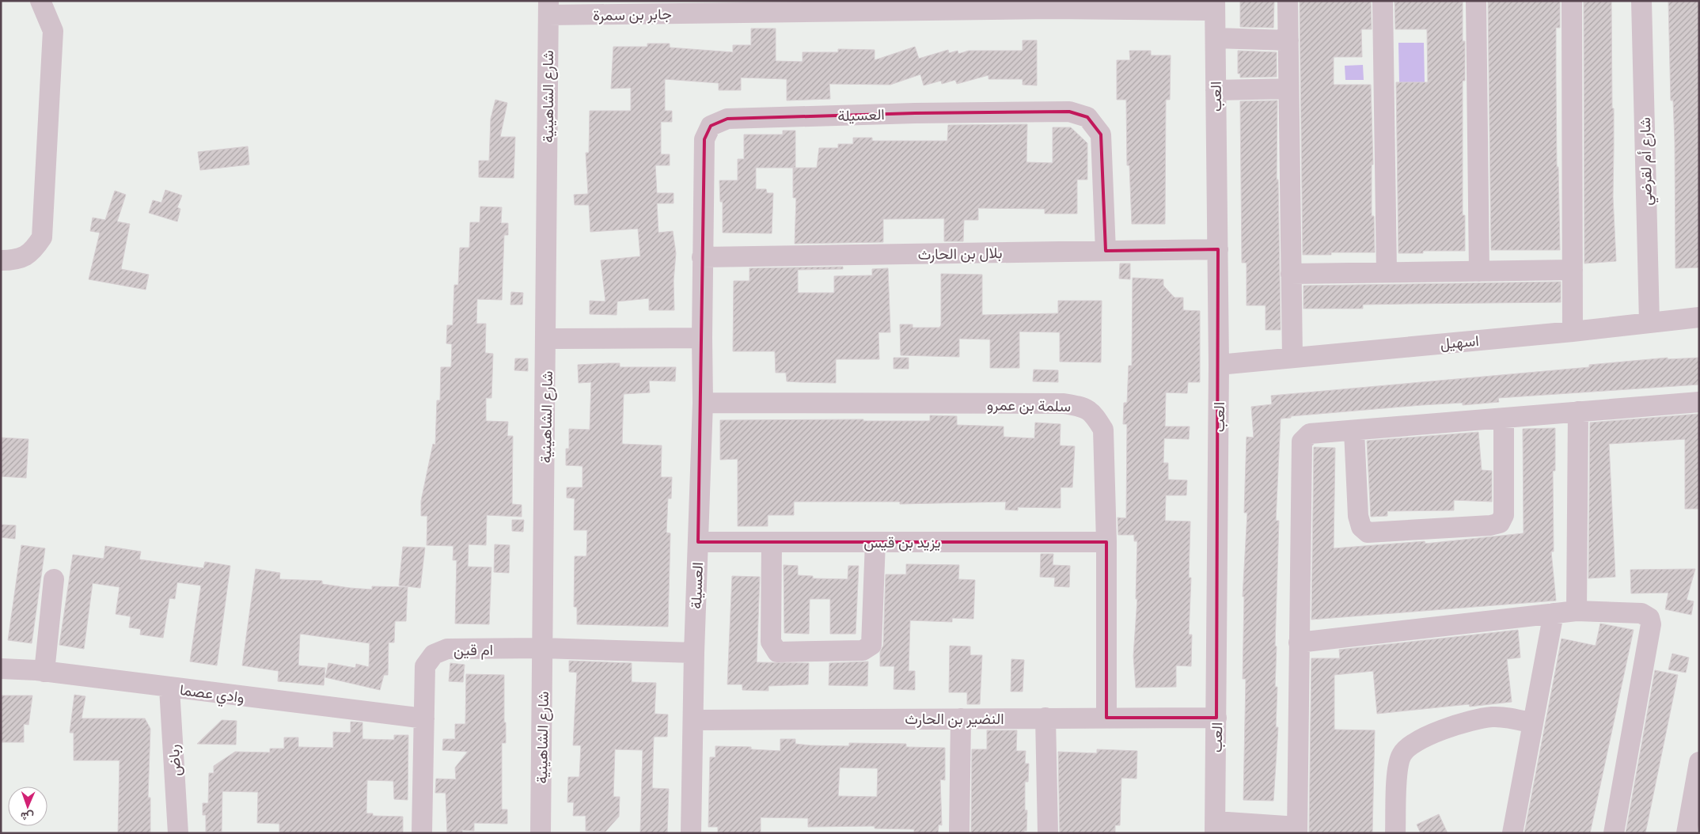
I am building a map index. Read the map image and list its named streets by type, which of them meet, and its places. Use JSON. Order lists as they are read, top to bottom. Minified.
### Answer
{"streets":{"street":["جابر بن سمرة","شارع الشاهينية","العب","العسيلة","شارع أم لقرضي","بلال بن الحارث","اسهيل","سلمة بن عمرو","يزيد بن قيس","ام قين","وادي عصما","النضير بن الحارث","رباض"]},"crossings":[["جابر بن سمرة","شارع الشاهينية"],["جابر بن سمرة","العب"],["شارع الشاهينية","ام قين"],["العب","بلال بن الحارث"],["العب","اسهيل"],["العب","النضير بن الحارث"],["العسيلة","بلال بن الحارث"],["العسيلة","سلمة بن عمرو"],["العسيلة","يزيد بن قيس"],["العسيلة","ام قين"],["العسيلة","النضير بن الحارث"],["شارع أم لقرضي","اسهيل"],["سلمة بن عمرو","يزيد بن قيس"],["سلمة بن عمرو","النضير بن الحارث"],["ام قين","وادي عصما"],["وادي عصما","رباض"]],"north":"bottom"}
